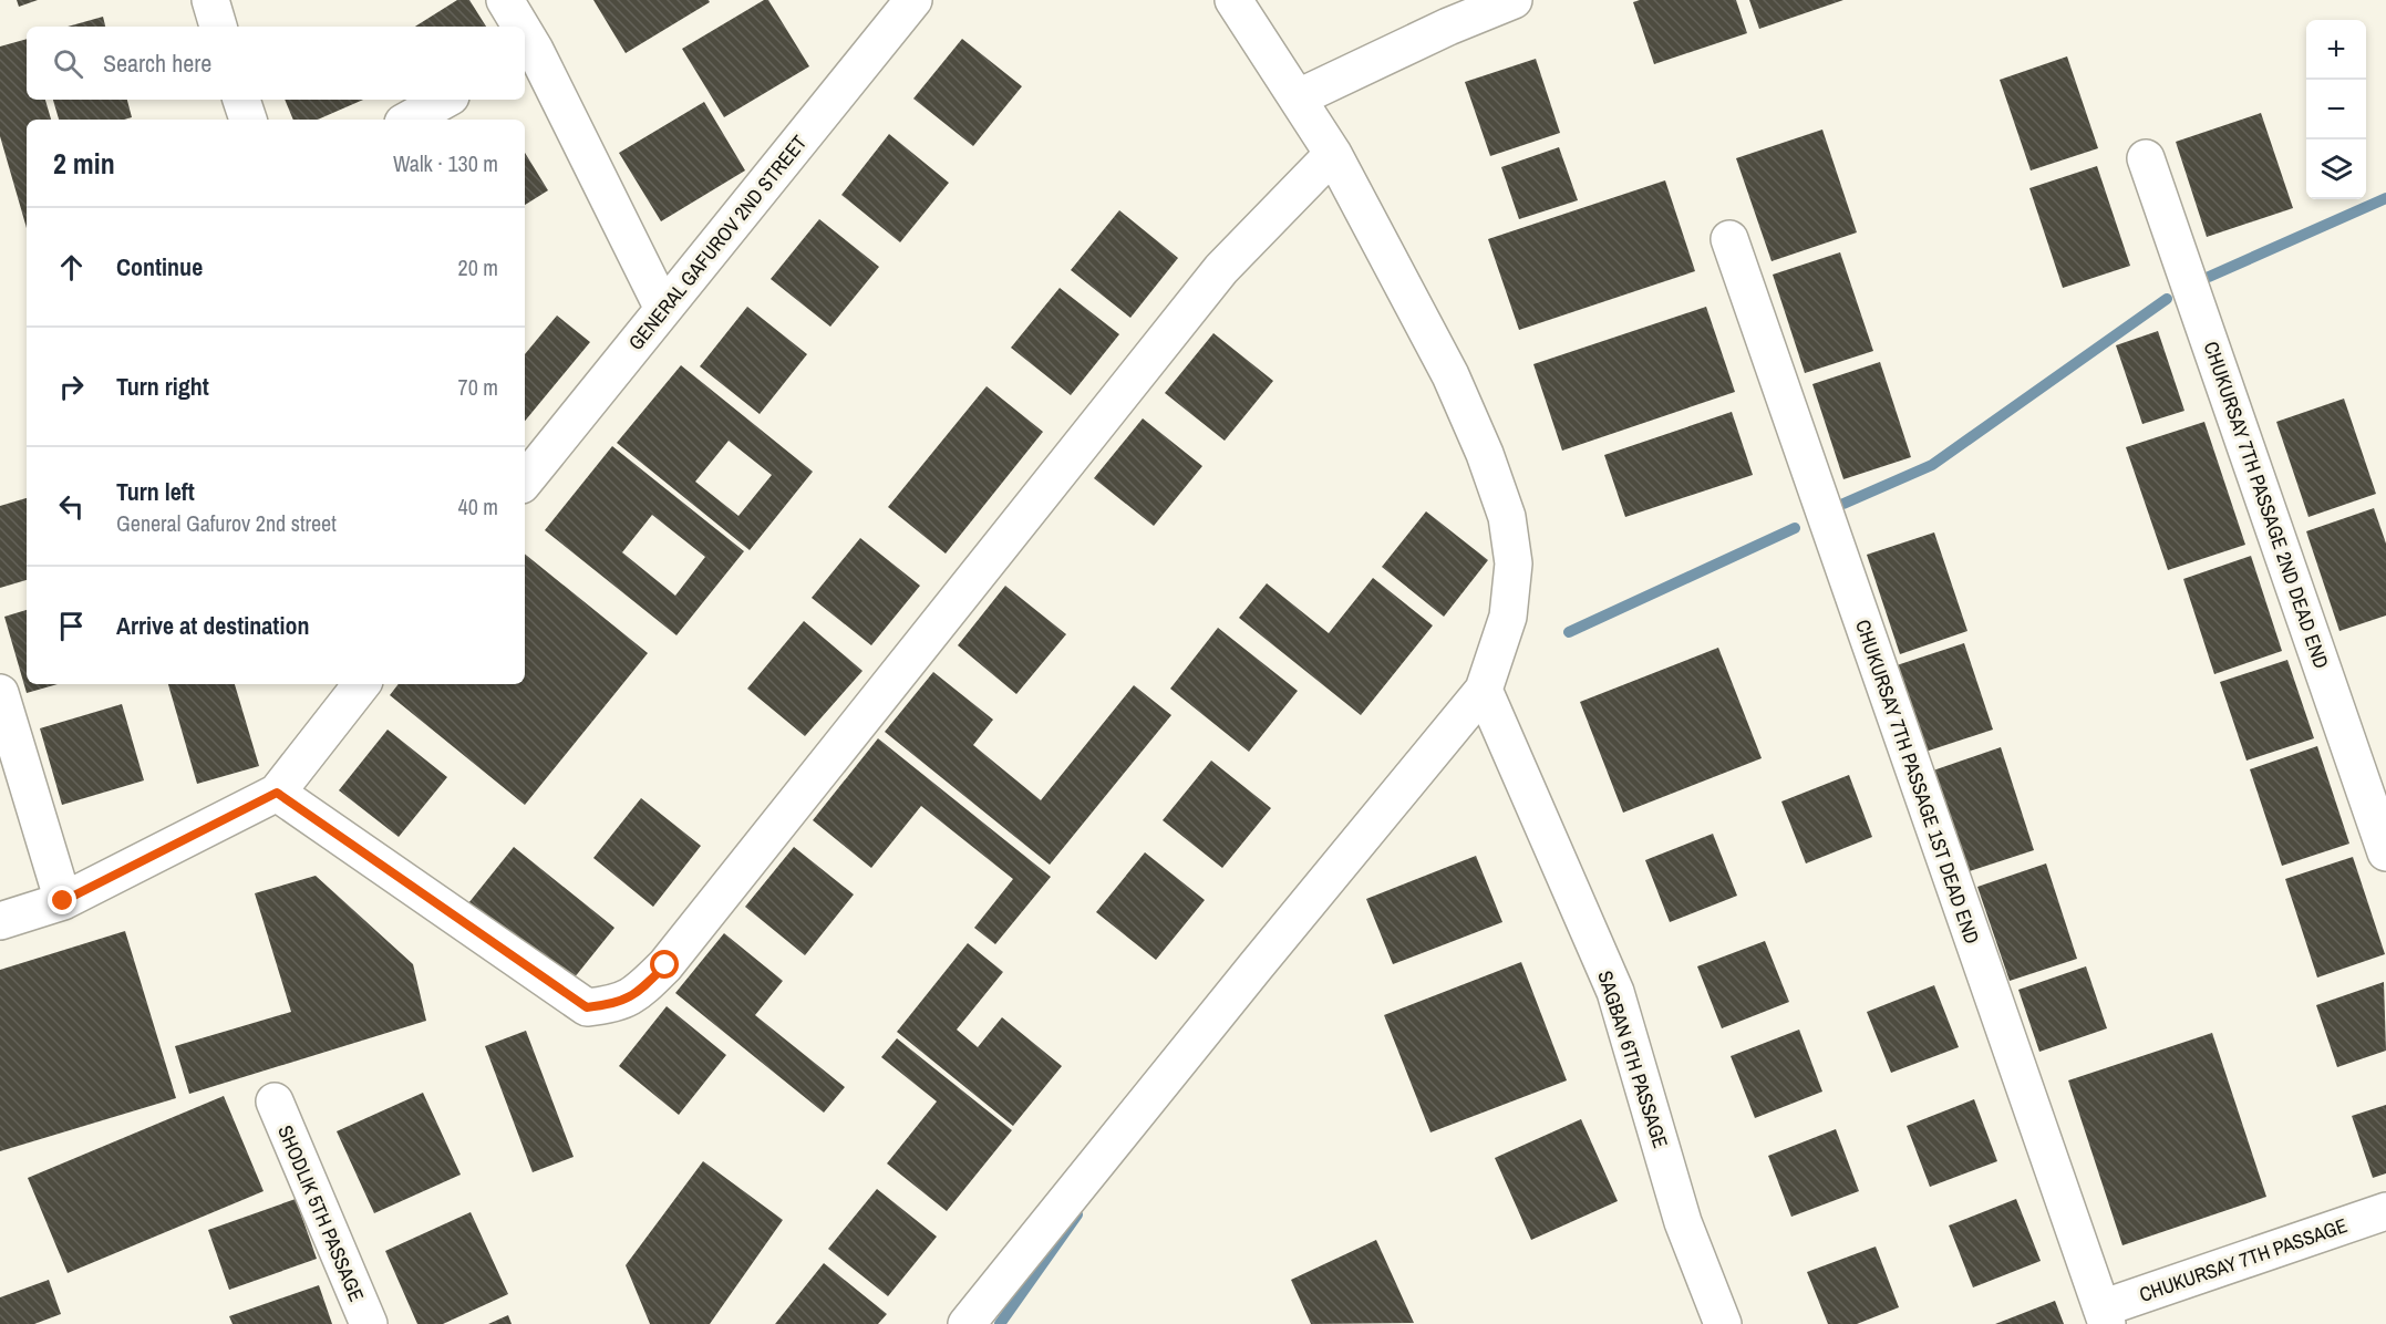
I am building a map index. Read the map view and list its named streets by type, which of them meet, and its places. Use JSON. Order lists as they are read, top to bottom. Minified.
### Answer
{"streets":{"street":["GENERAL GAFUROV 2ND STREET","CHUKURSAY 7TH PASSAGE 2ND DEAD END","CHUKURSAY 7TH PASSAGE 1ST DEAD END","SAGBAN 6TH PASSAGE","SHODLIK 5TH PASSAGE","CHUKURSAY 7TH PASSAGE"]},"crossings":[["CHUKURSAY 7TH PASSAGE 1ST DEAD END","CHUKURSAY 7TH PASSAGE"]],"page":{"map_buttons":["+","−"],"search":"Search here","heading":["2 min","Walk · 130 m"],"list":[["Continue","20 m"],["Turn right","70 m"],["Turn left","General Gafurov 2nd street","40 m"],"Arrive at destination"]}}
